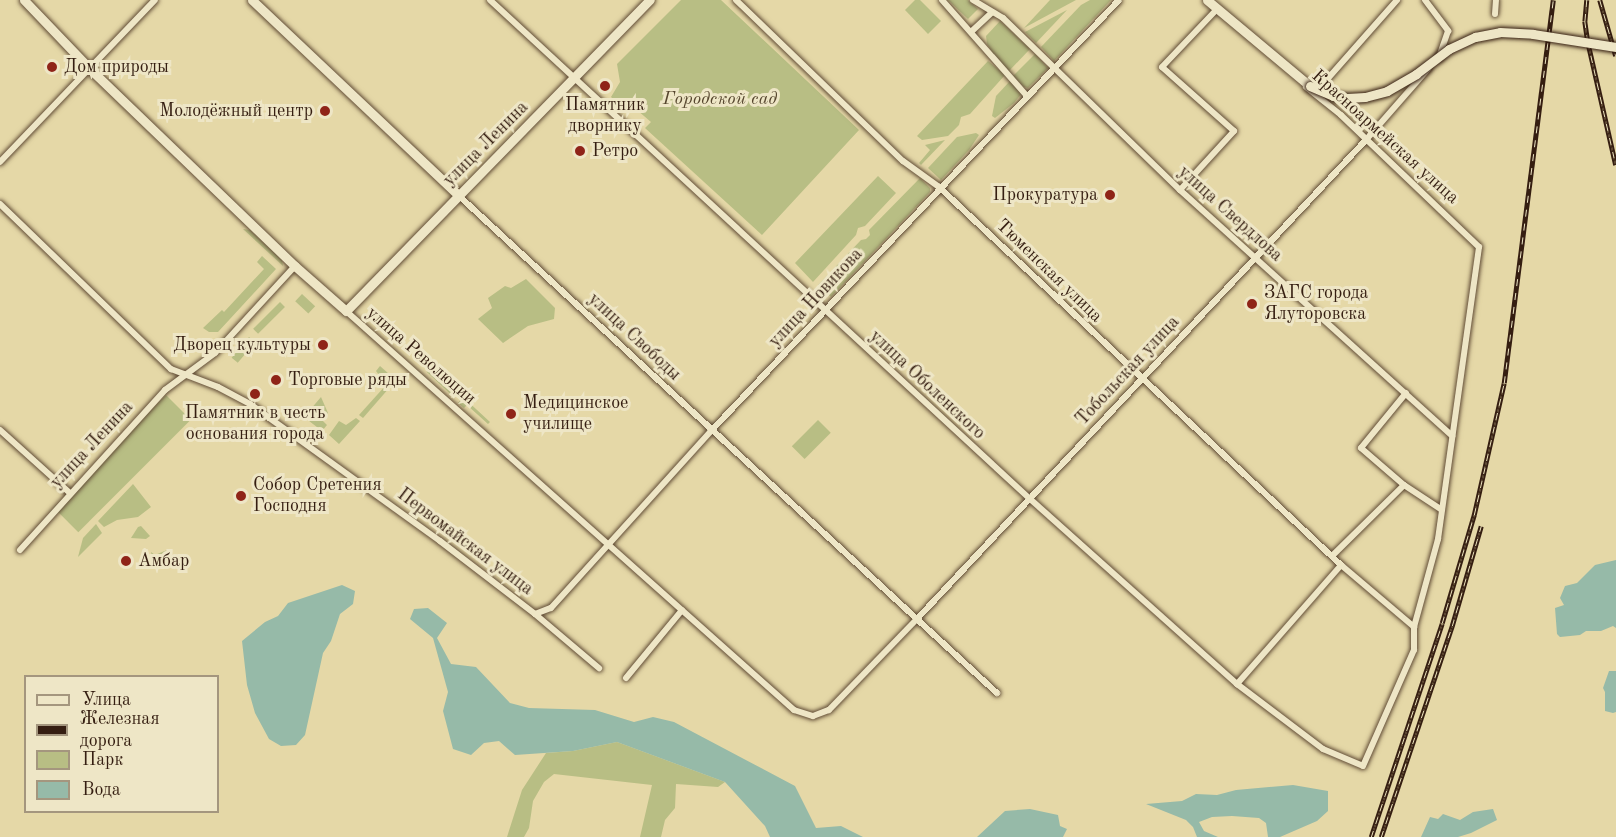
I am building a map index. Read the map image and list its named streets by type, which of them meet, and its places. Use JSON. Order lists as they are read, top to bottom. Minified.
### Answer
{"streets":{"main road":["Красноармейская улица","улица Ленина","улица Свободы","улица Революции"],"street":["улица Свердлова","Тюменская улица","улица Новикова","Тобольская улица","улица Оболенского","Первомайская улица"]},"crossings":[["Красноармейская улица","улица Свердлова"],["Красноармейская улица","Тобольская улица"],["улица Ленина","улица Свободы"],["улица Ленина","улица Революции"],["улица Ленина","улица Оболенского"],["улица Ленина","Первомайская улица"],["улица Свердлова","улица Новикова"],["улица Свердлова","Тобольская улица"],["Тюменская улица","улица Новикова"],["Тюменская улица","Тобольская улица"],["Тюменская улица","улица Оболенского"],["улица Новикова","улица Свободы"],["улица Новикова","улица Революции"],["улица Новикова","улица Оболенского"],["улица Новикова","Первомайская улица"],["улица Свободы","Тобольская улица"],["улица Революции","Тобольская улица"],["Тобольская улица","улица Оболенского"]],"parks":["Городской сад"],"places":["Дом природы","Памятник дворнику","Молодёжный центр","Ретро","Прокуратура","ЗАГС города Ялуторовска","Дворец культуры","Торговые ряды","Памятник в честь основания города","Медицинское училище","Собор Сретения Господня","Амбар"],"legend":["Улица","Железная дорога","Парк","Вода"]}
